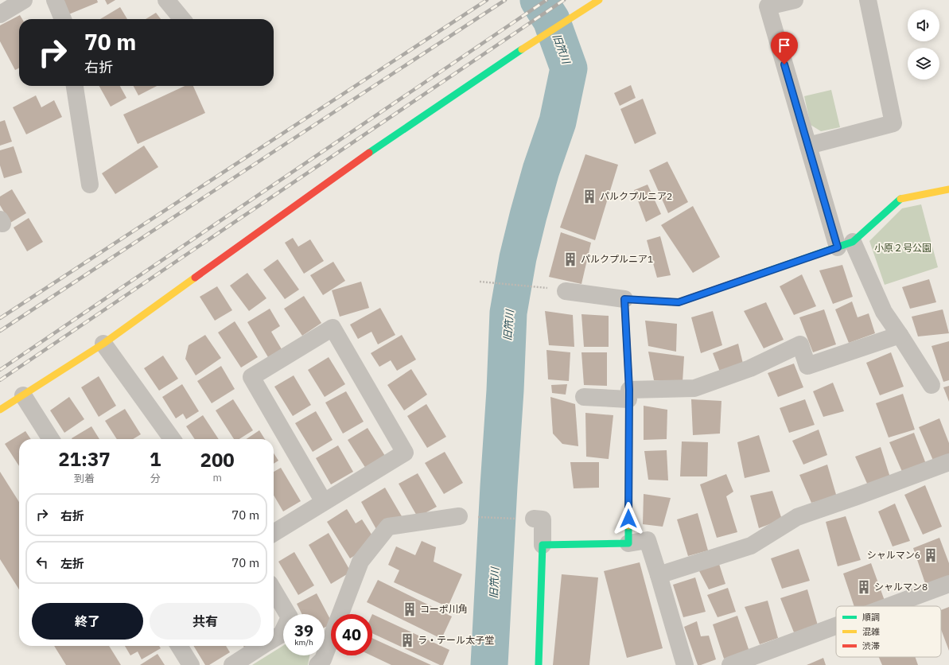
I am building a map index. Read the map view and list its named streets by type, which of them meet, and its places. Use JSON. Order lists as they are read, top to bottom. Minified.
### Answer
{"water":["旧笊川"],"parks":["小原２号公園"],"places":{"building":["パルクプルニア2","パルクプルニア1","シャルマン6","シャルマン8","コーポ川角","ラ・テール太子堂"]},"legend":["順調","混雑","渋滞"],"page":{"turn":["70 m","右折"],"eta":["21:37","到着","1","分","200","m"],"list":[{"name":"右折","value":"70 m"},{"name":"左折","value":"70 m"}],"buttons":["終了","共有"],"speed":"39 km/h","limit":"40"}}
